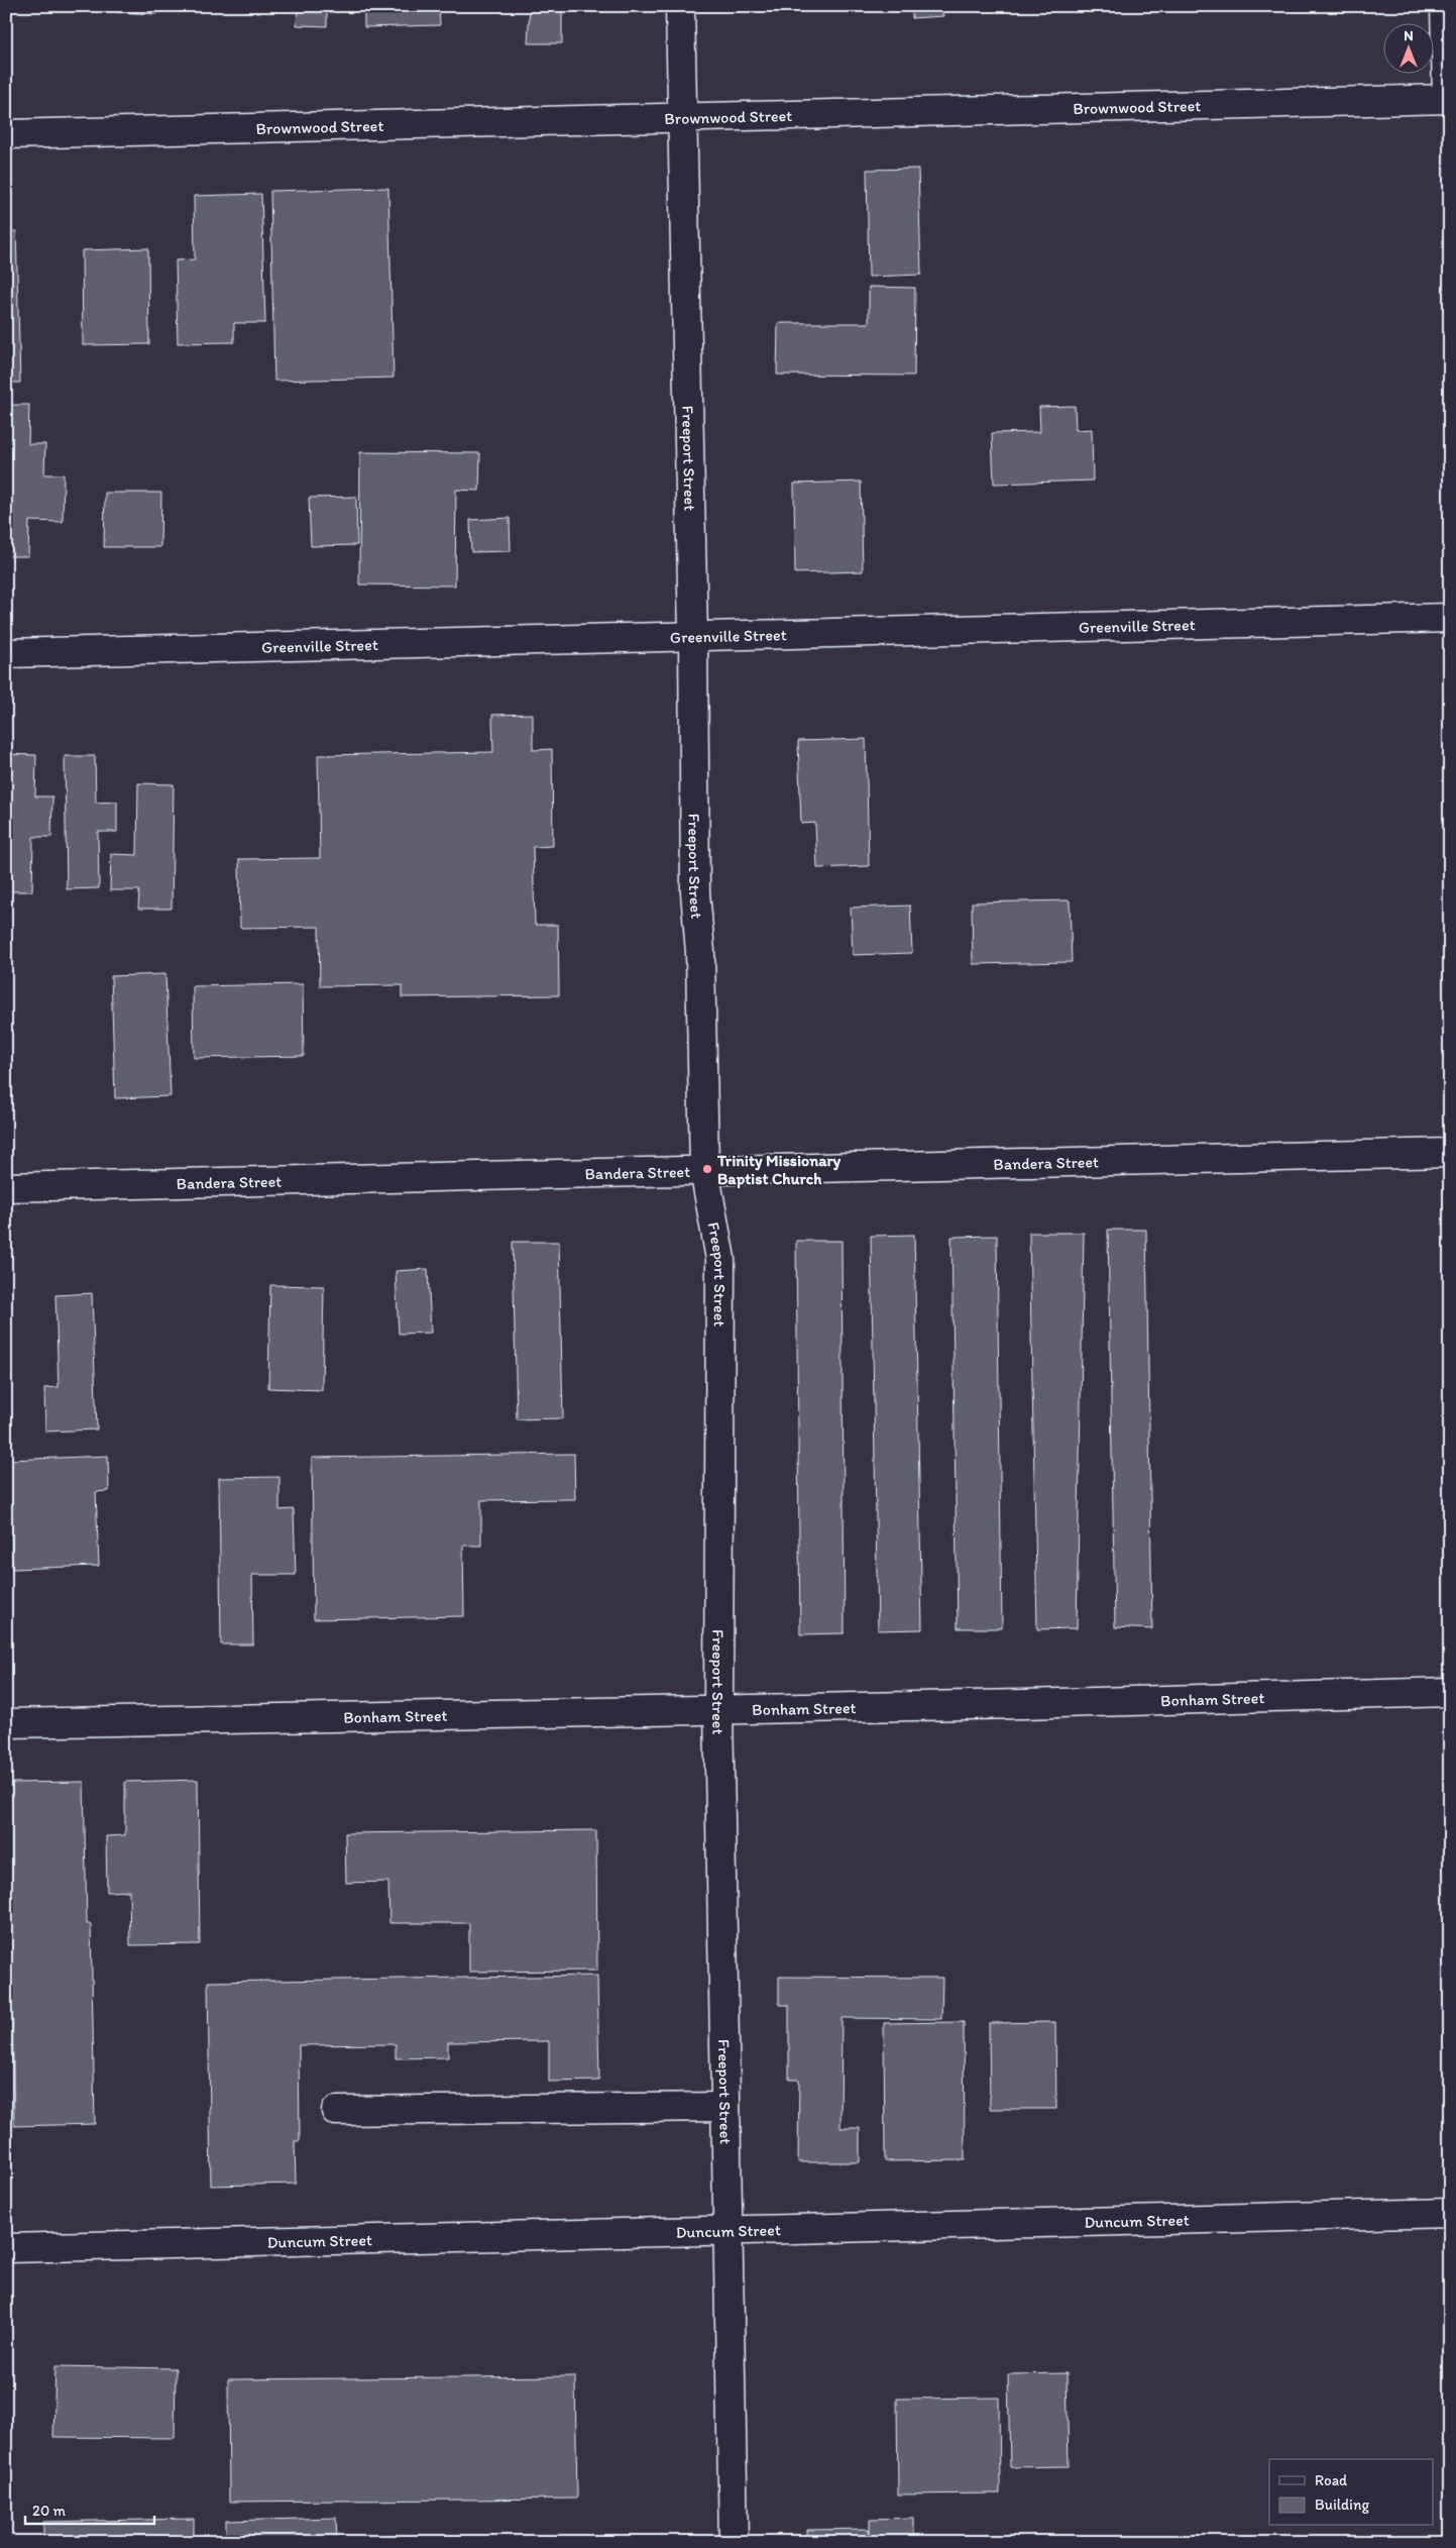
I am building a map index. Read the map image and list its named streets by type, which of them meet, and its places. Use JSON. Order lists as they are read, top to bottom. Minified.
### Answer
{"streets":{"street":["Brownwood Street","Freeport Street","Greenville Street","Bandera Street","Bonham Street","Duncum Street"]},"crossings":[["Brownwood Street","Freeport Street"],["Freeport Street","Greenville Street"],["Freeport Street","Bandera Street"],["Freeport Street","Bonham Street"],["Freeport Street","Duncum Street"]],"places":["Trinity Missionary Baptist Church"],"legend":["Road","Building"],"scale_bar":"20 m","north":"top"}
